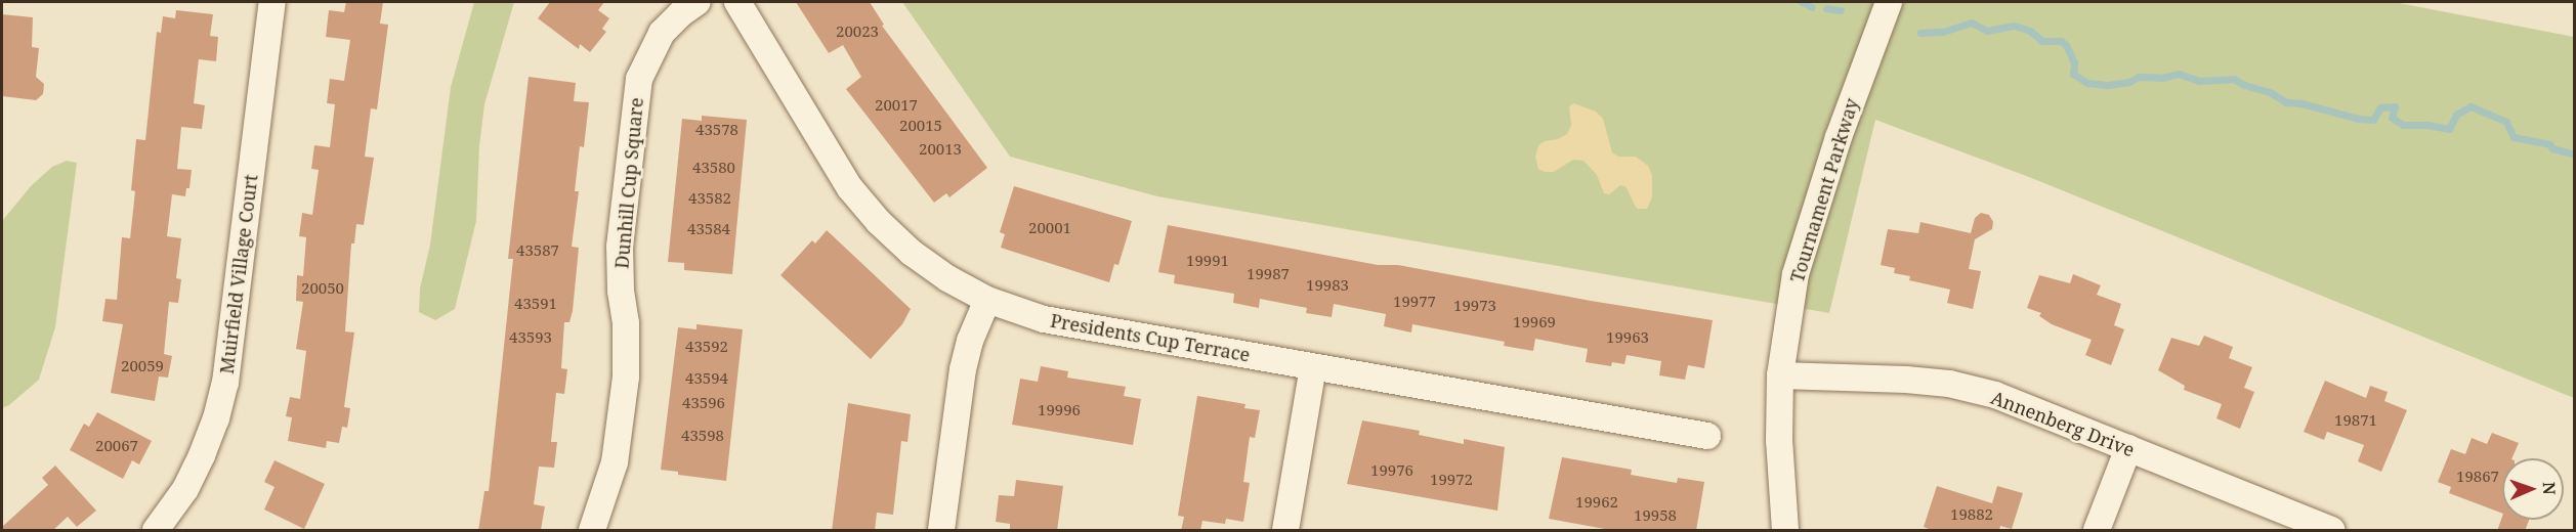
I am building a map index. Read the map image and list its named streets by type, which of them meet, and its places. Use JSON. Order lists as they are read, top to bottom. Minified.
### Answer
{"streets":{"street":["Dunhill Cup Square","Tournament Parkway","Muirfield Village Court","Presidents Cup Terrace","Annenberg Drive"]},"crossings":[["Tournament Parkway","Annenberg Drive"]],"house_numbers":["20023","20017","20015","43578","20013","43580","43582","20001","43584","43587","19991","19987","19983","20050","19977","43591","19973","19969","43593","19963","43592","20059","43594","43596","19996","19871","43598","20067","19976","19867","19972","19962","19882","19958"],"north":"right"}
